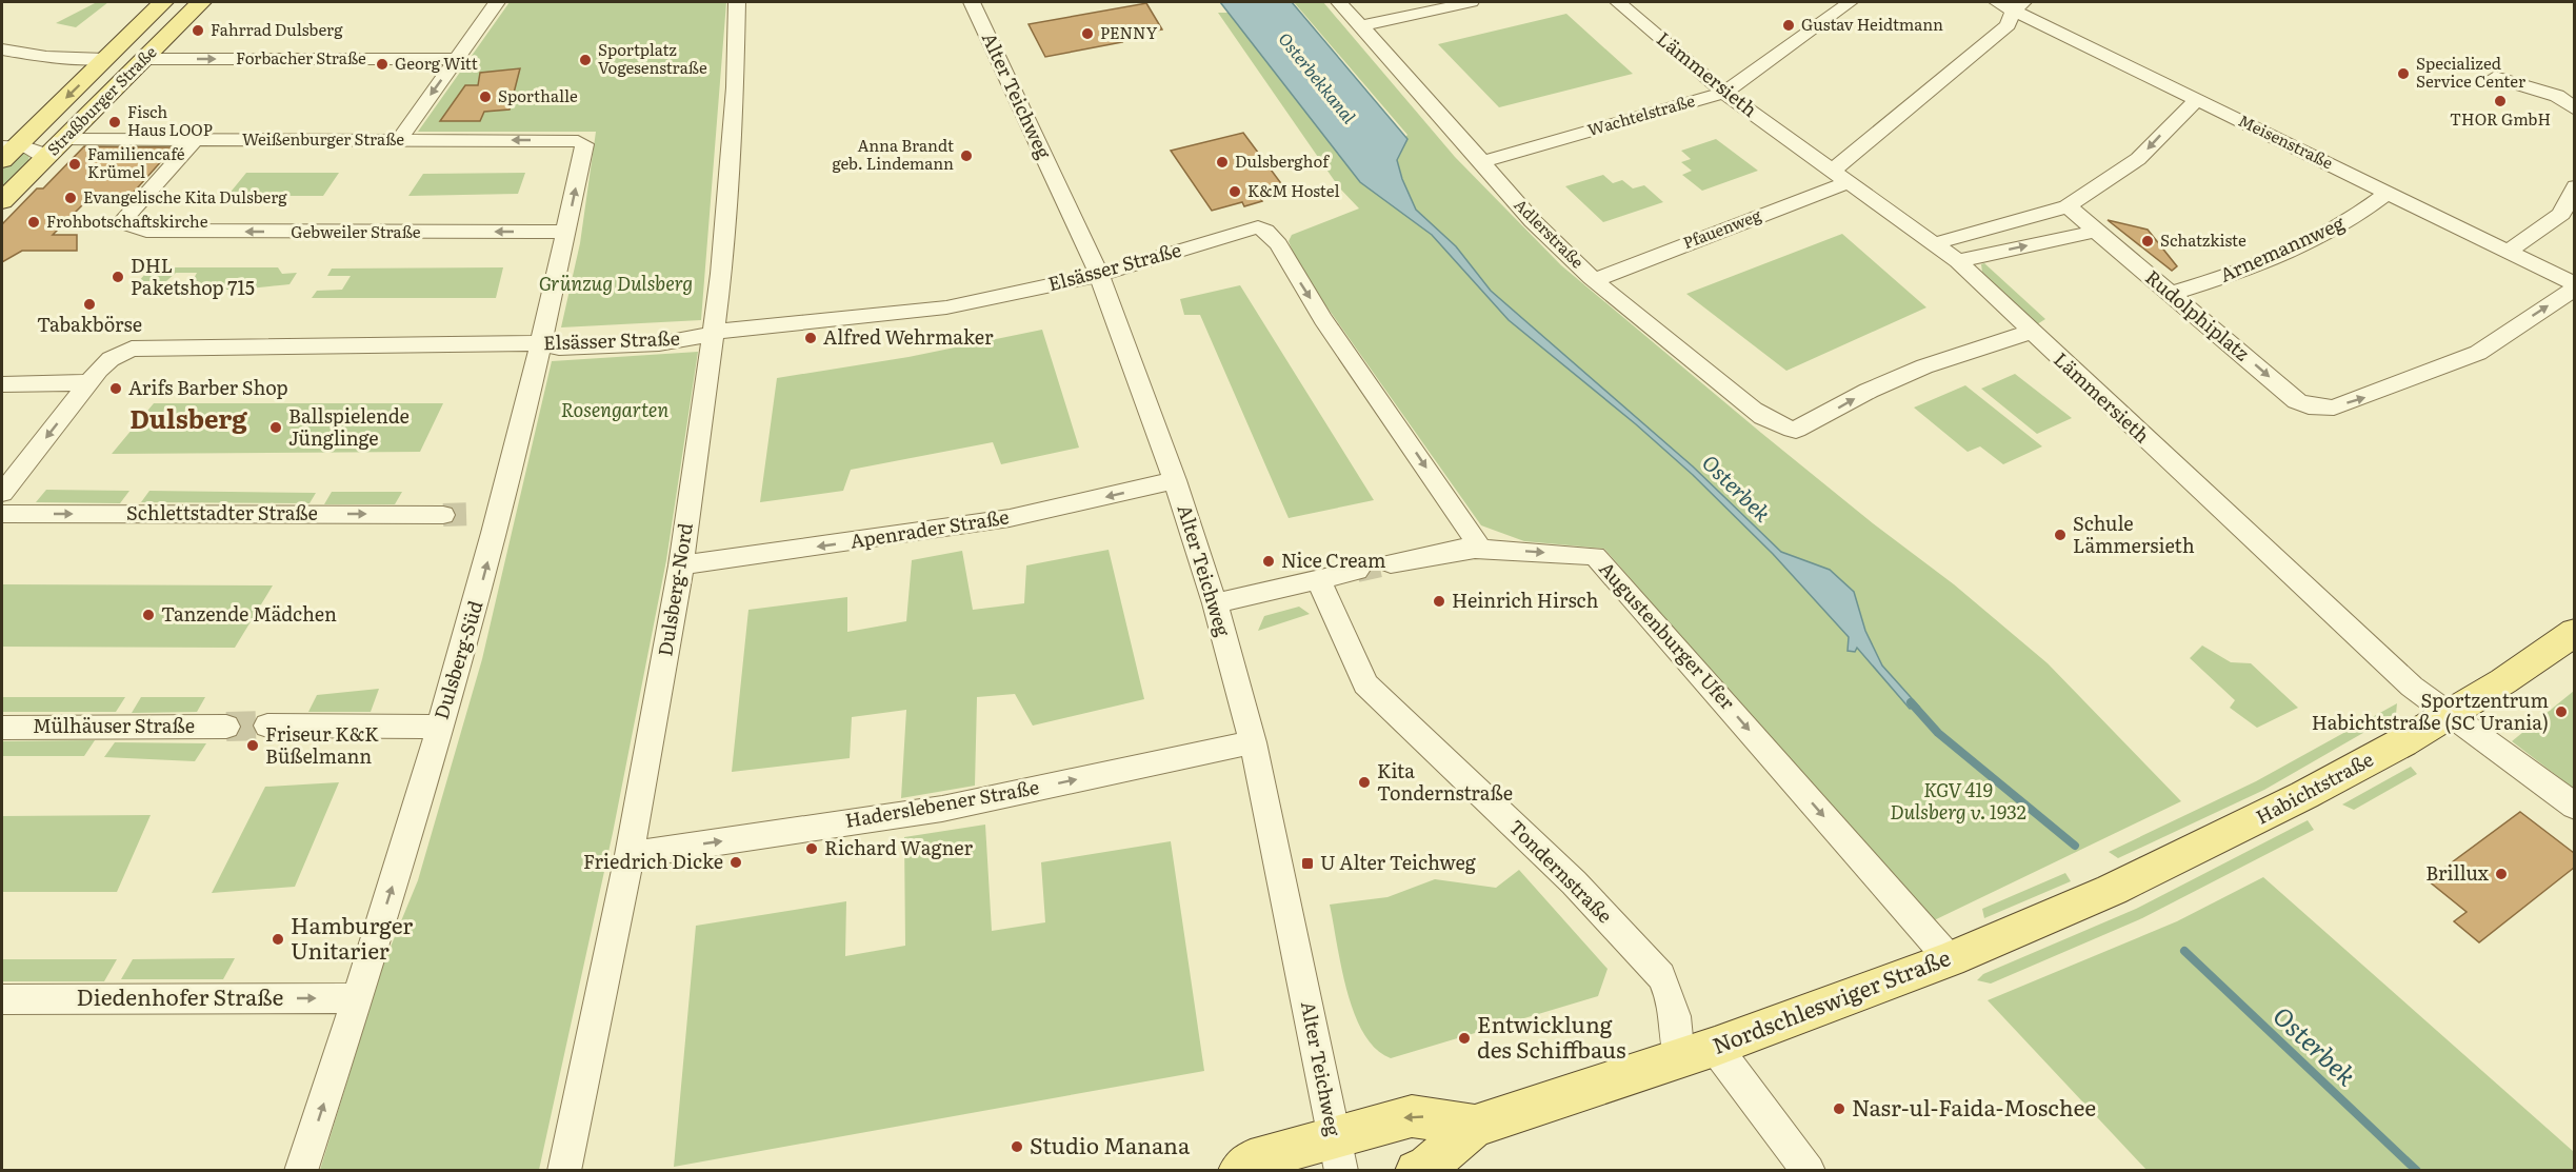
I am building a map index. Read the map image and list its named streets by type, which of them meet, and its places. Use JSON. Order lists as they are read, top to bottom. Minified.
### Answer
{"streets":{"main road":["Straßburger Straße","Habichtstraße","Nordschleswiger Straße"],"street":["Forbacher Straße","Lämmersieth","Alter Teichweg","Wachtelstraße","Weißenburger Straße","Meisenstraße","Pfauenweg","Gebweiler Straße","Adlerstraße","Arnemannweg","Elsässer Straße","Rudolphiplatz","Schlettstadter Straße","Apenrader Straße","Dulsberg-Nord","Augustenburger Ufer","Dulsberg-Süd","Mülhäuser Straße","Haderslebener Straße","Tondernstraße","Diedenhofer Straße"]},"crossings":[["Forbacher Straße","Straßburger Straße"],["Lämmersieth","Wachtelstraße"],["Lämmersieth","Pfauenweg"],["Lämmersieth","Adlerstraße"],["Lämmersieth","Habichtstraße"],["Alter Teichweg","Elsässer Straße"],["Alter Teichweg","Apenrader Straße"],["Alter Teichweg","Haderslebener Straße"],["Alter Teichweg","Nordschleswiger Straße"],["Straßburger Straße","Weißenburger Straße"],["Wachtelstraße","Adlerstraße"],["Weißenburger Straße","Gebweiler Straße"],["Weißenburger Straße","Dulsberg-Süd"],["Meisenstraße","Pfauenweg"],["Meisenstraße","Arnemannweg"],["Meisenstraße","Rudolphiplatz"],["Pfauenweg","Adlerstraße"],["Gebweiler Straße","Dulsberg-Süd"],["Arnemannweg","Rudolphiplatz"],["Elsässer Straße","Dulsberg-Nord"],["Elsässer Straße","Augustenburger Ufer"],["Elsässer Straße","Dulsberg-Süd"],["Apenrader Straße","Dulsberg-Nord"],["Dulsberg-Nord","Haderslebener Straße"],["Augustenburger Ufer","Nordschleswiger Straße"],["Dulsberg-Süd","Diedenhofer Straße"],["Habichtstraße","Nordschleswiger Straße"],["Tondernstraße","Nordschleswiger Straße"]],"one_way":["Forbacher Straße","Weißenburger Straße","Adlerstraße","Rudolphiplatz","Apenrader Straße","Augustenburger Ufer","Dulsberg-Süd","Haderslebener Straße","Diedenhofer Straße"],"districts":["Dulsberg"],"water":["Osterbekkanal","Osterbek"],"parks":["Grünzug Dulsberg","Rosengarten","KGV 419 Dulsberg v. 1932"],"places":{"other":["Gustav Heidtmann","Fahrrad Dulsberg","PENNY","Sportplatz Vogesenstraße","Georg Witt","Specialized Service Center","Sporthalle","THOR GmbH","Fisch Haus LOOP","Anna Brandt geb. Lindemann","Dulsberghof","Familiencafé Krümel","K&M Hostel","Evangelische Kita Dulsberg","Frohbotschaftskirche","Schatzkiste","DHL Paketshop 715","Tabakbörse","Alfred Wehrmaker","Arifs Barber Shop","Ballspielende Jünglinge","Schule Lämmersieth","Nice Cream","Heinrich Hirsch","Tanzende Mädchen","Sportzentrum Habichtstraße (SC Urania)","Friseur K&K Büßelmann","Kita Tondernstraße","Richard Wagner","Friedrich Dicke","Brillux","Hamburger Unitarier","Entwicklung des Schiffbaus","Nasr-ul-Faida-Moschee","Studio Manana"],"transit":["U Alter Teichweg"]}}
